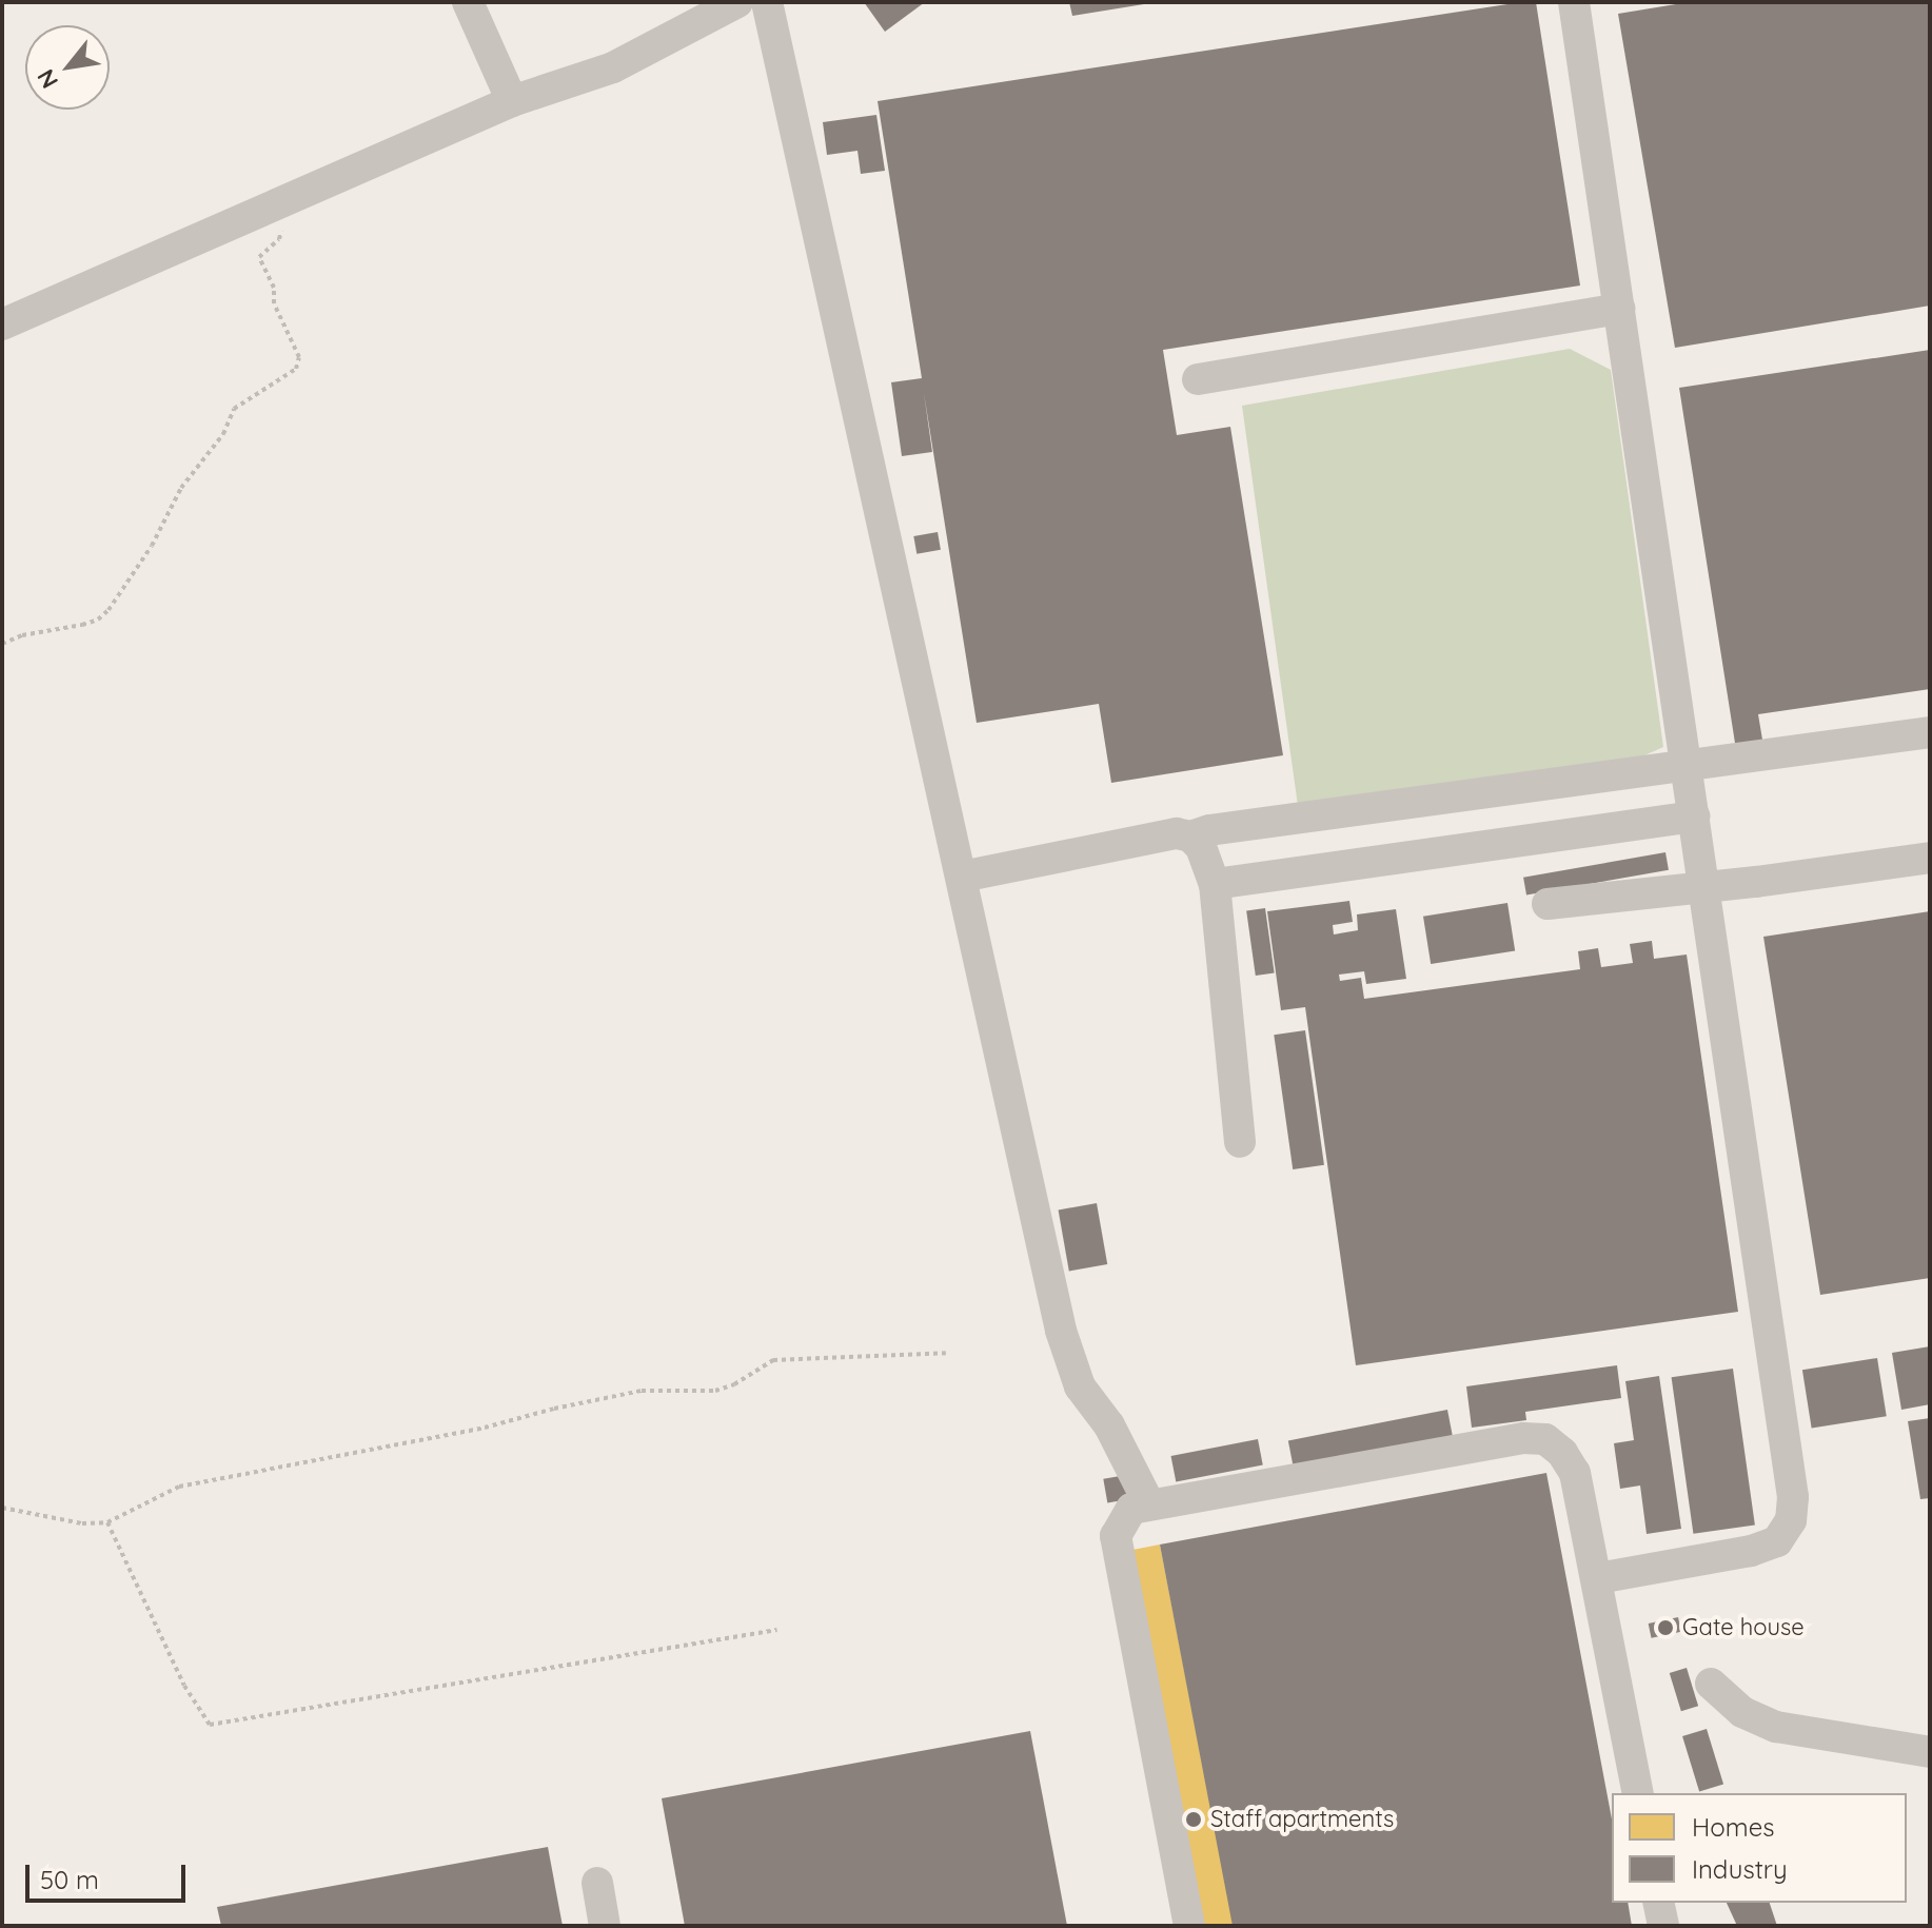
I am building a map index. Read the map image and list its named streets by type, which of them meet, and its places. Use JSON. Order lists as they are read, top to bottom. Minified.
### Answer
{"places":["Gate house","Staff apartments"],"legend":["Homes","Industry"],"scale_bar":"50 m","north":"bottom left"}
